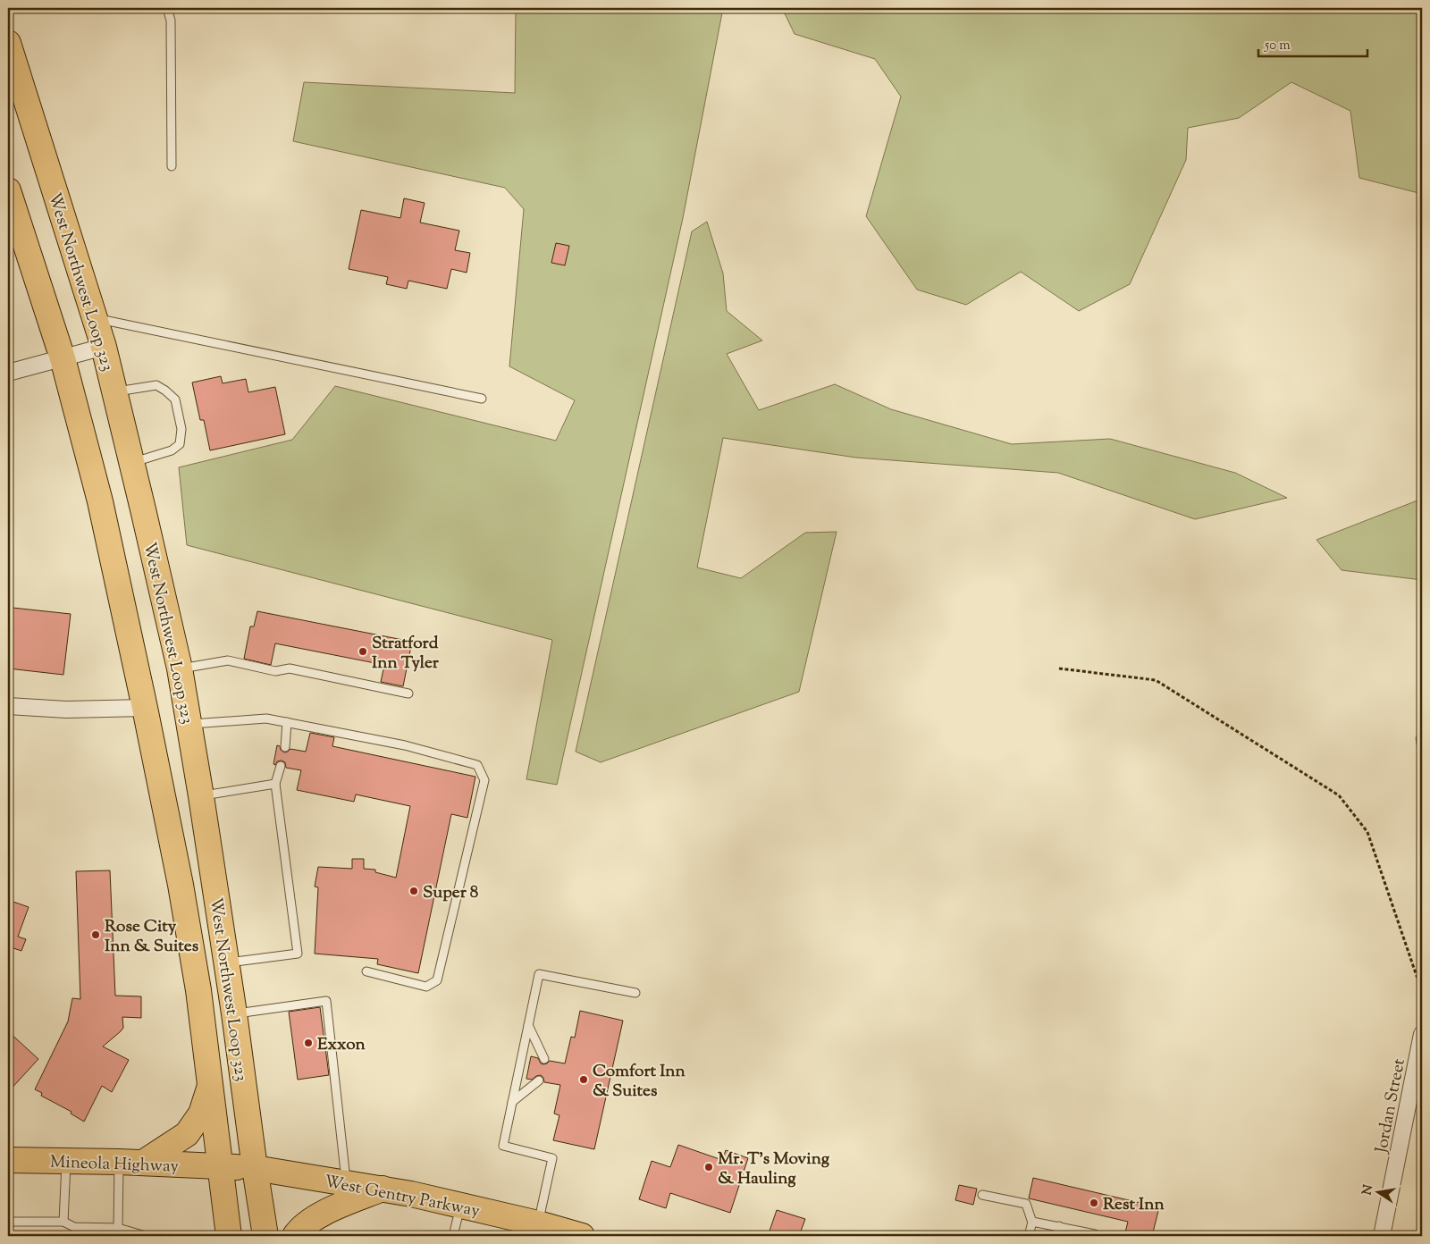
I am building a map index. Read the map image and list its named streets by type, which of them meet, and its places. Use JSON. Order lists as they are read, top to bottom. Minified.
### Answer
{"streets":{"main road":["West Northwest Loop 323","Mineola Highway","West Gentry Parkway"],"street":["Jordan Street"]},"crossings":[["West Northwest Loop 323","Mineola Highway"],["West Northwest Loop 323","West Gentry Parkway"],["Mineola Highway","West Gentry Parkway"]],"places":["Stratford Inn Tyler","Super 8","Rose City Inn & Suites","Exxon","Comfort Inn & Suites","Mr. T's Moving & Hauling","Rest Inn"],"scale_bar":"50 m","north":"left"}
